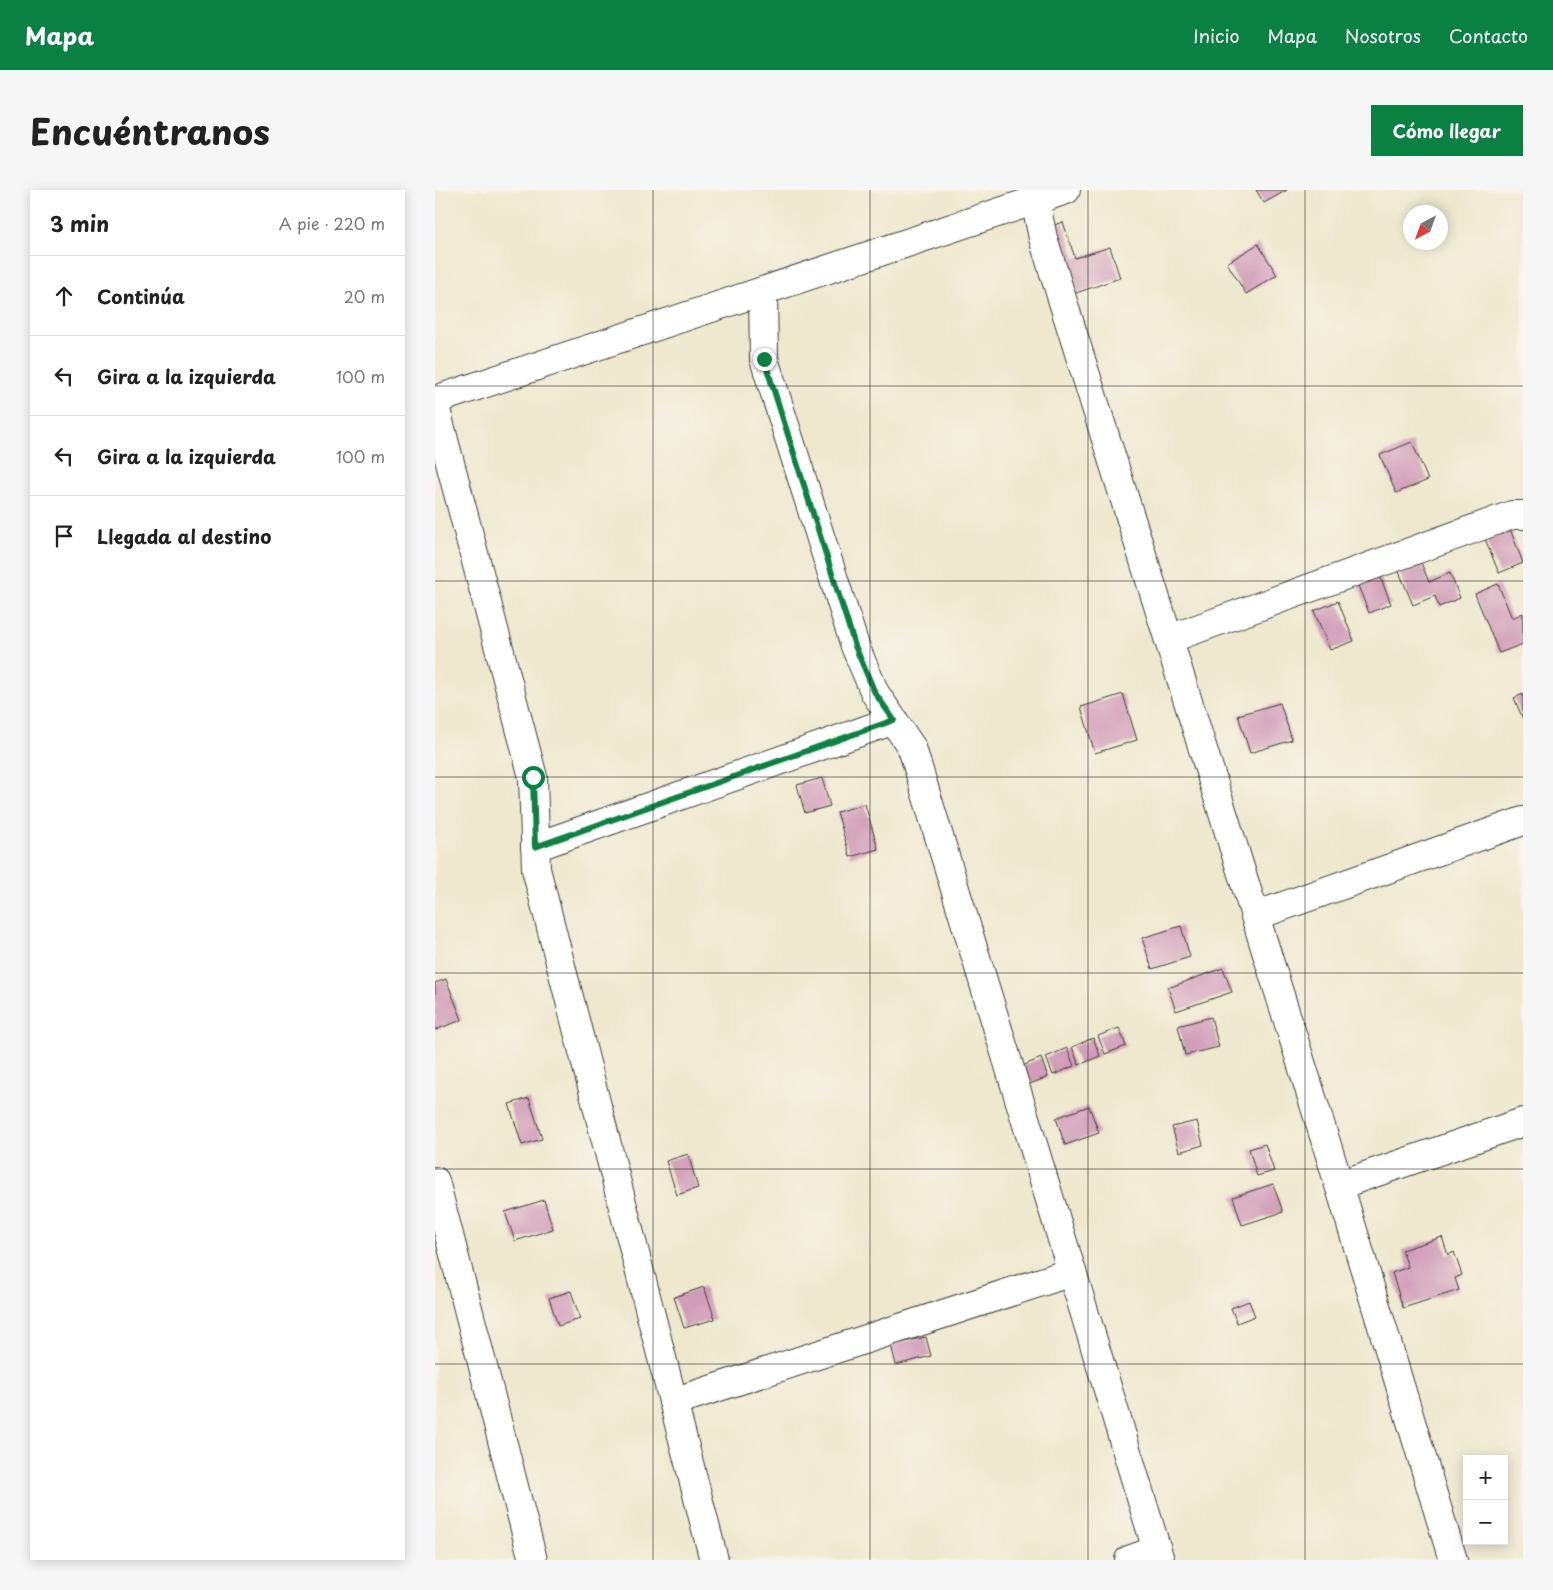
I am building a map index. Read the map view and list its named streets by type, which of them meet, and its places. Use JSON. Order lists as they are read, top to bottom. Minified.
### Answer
{"north":"bottom left","page":{"header":"Mapa","nav":["Inicio","Mapa","Nosotros","Contacto"],"title":"Encuéntranos","buttons":"Cómo llegar","heading":["3 min","A pie · 220 m"],"list":[["Continúa","20 m"],["Gira a la izquierda","100 m"],["Gira a la izquierda","100 m"],"Llegada al destino"],"map_buttons":["+","−"]}}
